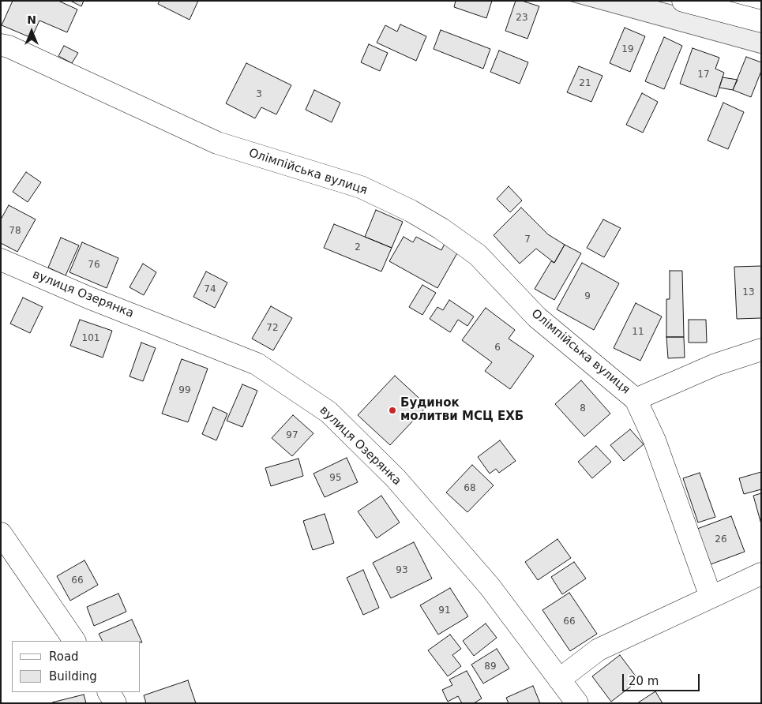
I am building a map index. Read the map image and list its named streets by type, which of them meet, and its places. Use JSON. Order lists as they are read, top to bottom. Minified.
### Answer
{"streets":{"street":["Олімпійська вулиця","вулиця Озерянка"]},"places":["Будинок молитви МСЦ ЕХБ"],"house_numbers":["23","19","17","21","3","78","7","2","76","74","13","9","72","11","101","6","99","8","97","95","68","26","93","66","91","66","89"],"legend":["Road","Building"],"scale_bar":"20 m","north":"top"}
